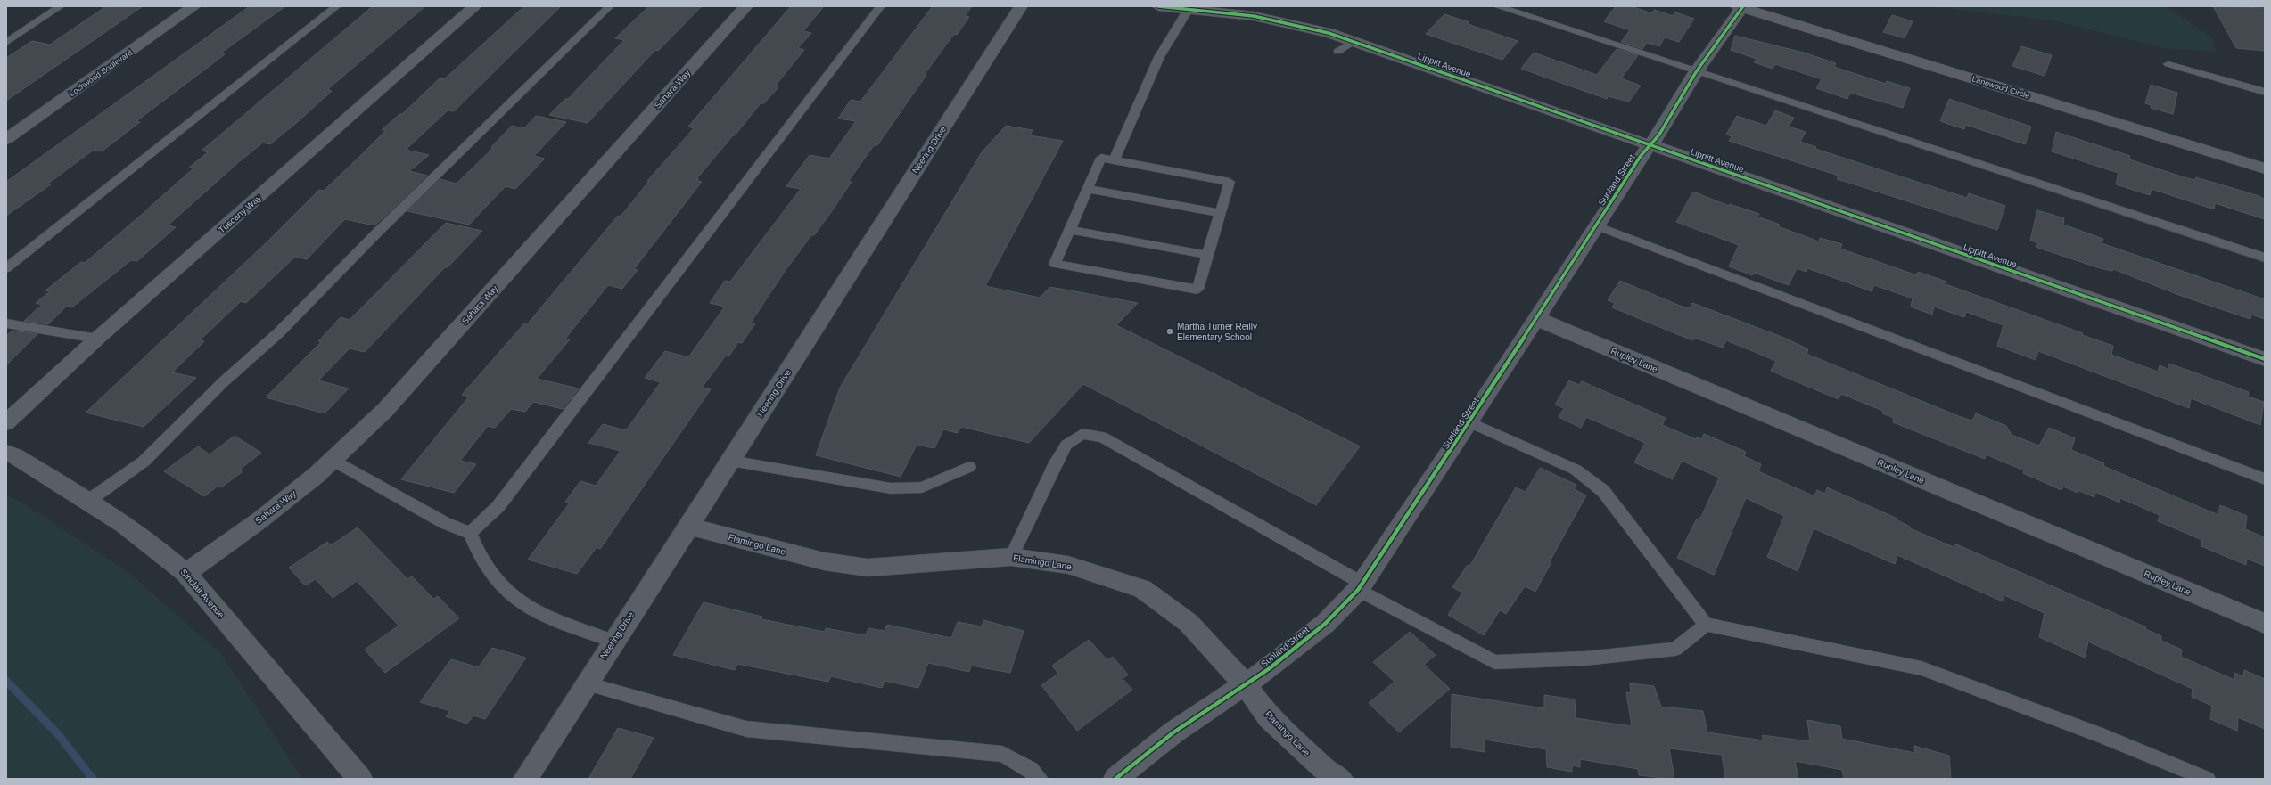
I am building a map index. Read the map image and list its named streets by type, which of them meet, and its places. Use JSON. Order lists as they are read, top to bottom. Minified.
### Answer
{"streets":{"street":["Lippitt Avenue","Lochwood Boulevard","Lanewood Circle","Sahara Way","Neering Drive","Sunland Street","Tuscany Way","Rupley Lane","Flamingo Lane","Sinclair Avenue"]},"crossings":[["Lippitt Avenue","Sunland Street"],["Lanewood Circle","Sunland Street"],["Sahara Way","Sinclair Avenue"],["Neering Drive","Flamingo Lane"],["Sunland Street","Rupley Lane"],["Sunland Street","Flamingo Lane"]],"places":["Martha Turner Reilly Elementary School"]}
